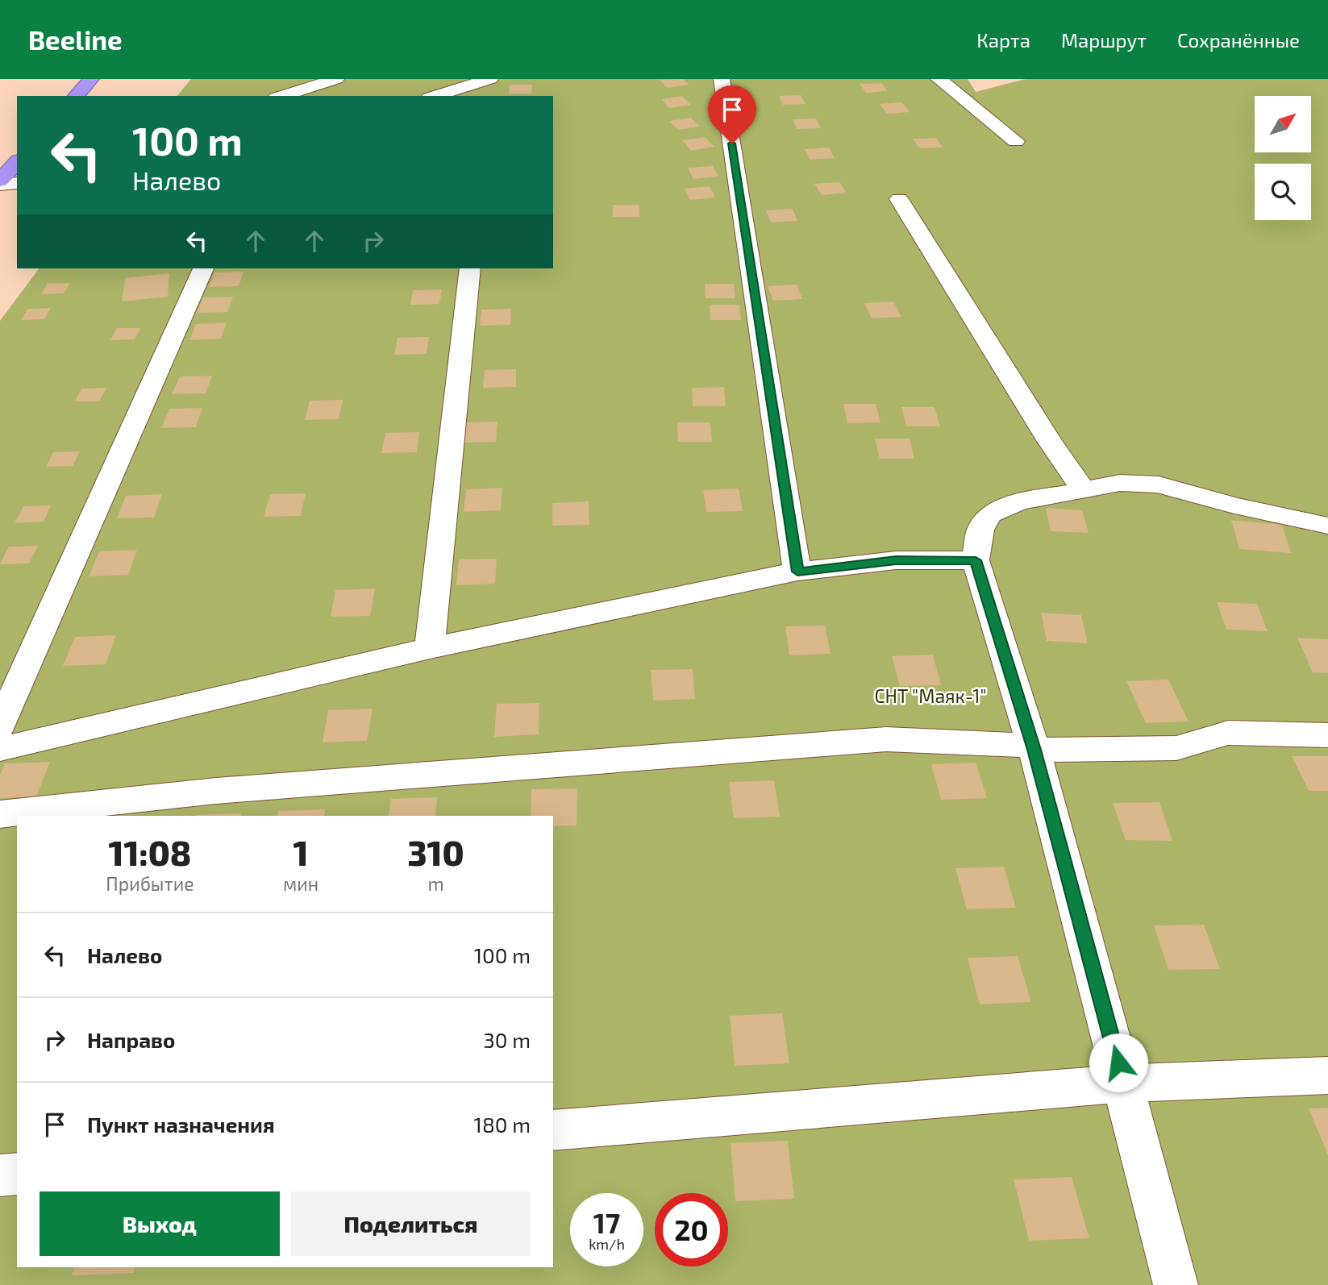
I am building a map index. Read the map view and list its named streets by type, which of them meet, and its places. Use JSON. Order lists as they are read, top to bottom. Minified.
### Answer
{"parks":["СНТ \"Маяк-1\""],"north":"top right","page":{"header":"Beeline","nav":["Карта","Маршрут","Сохранённые"],"turn":["100 m","Налево"],"eta":["11:08","Прибытие","1","мин","310","m"],"list":[{"name":"Налево","value":"100 m"},{"name":"Направо","value":"30 m"},{"name":"Пункт назначения","value":"180 m"}],"buttons":["Выход","Поделиться"],"speed":"17 km/h","limit":"20"}}
